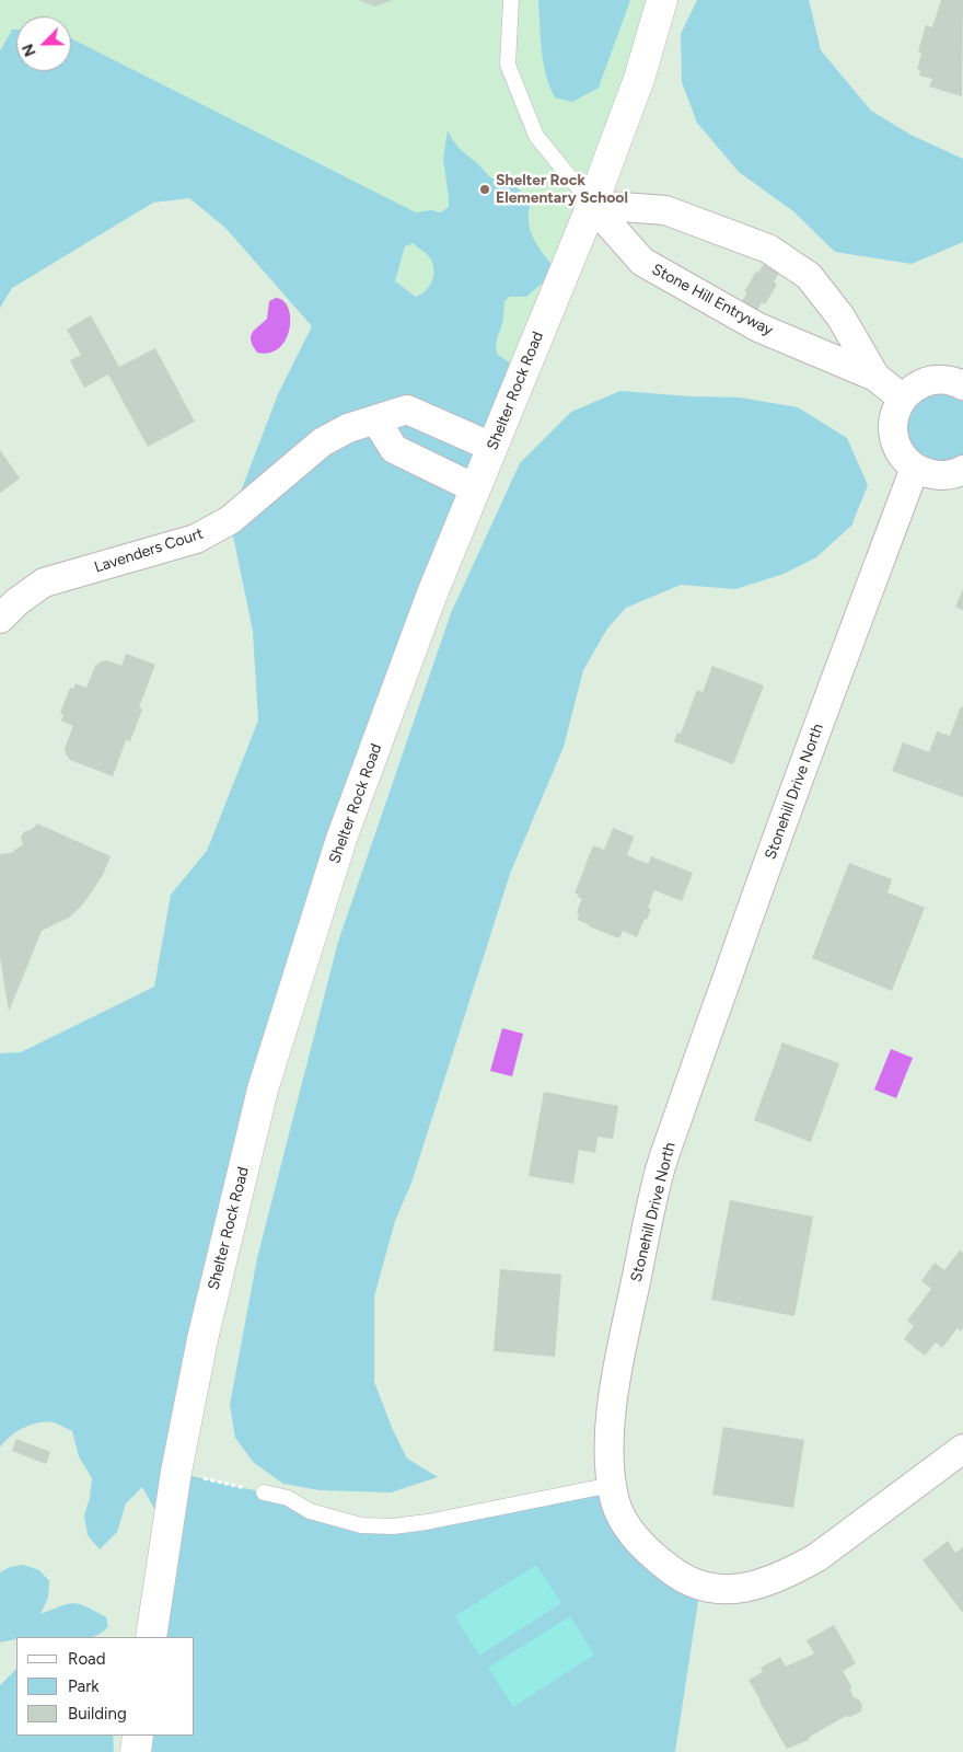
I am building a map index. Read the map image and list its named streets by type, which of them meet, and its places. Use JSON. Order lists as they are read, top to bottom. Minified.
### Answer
{"streets":{"main road":["Shelter Rock Road"],"street":["Stone Hill Entryway","Lavenders Court","Stonehill Drive North"]},"crossings":[["Stone Hill Entryway","Shelter Rock Road"],["Shelter Rock Road","Lavenders Court"]],"places":["Shelter Rock Elementary School"],"legend":["Road","Park","Building"],"north":"bottom left"}
